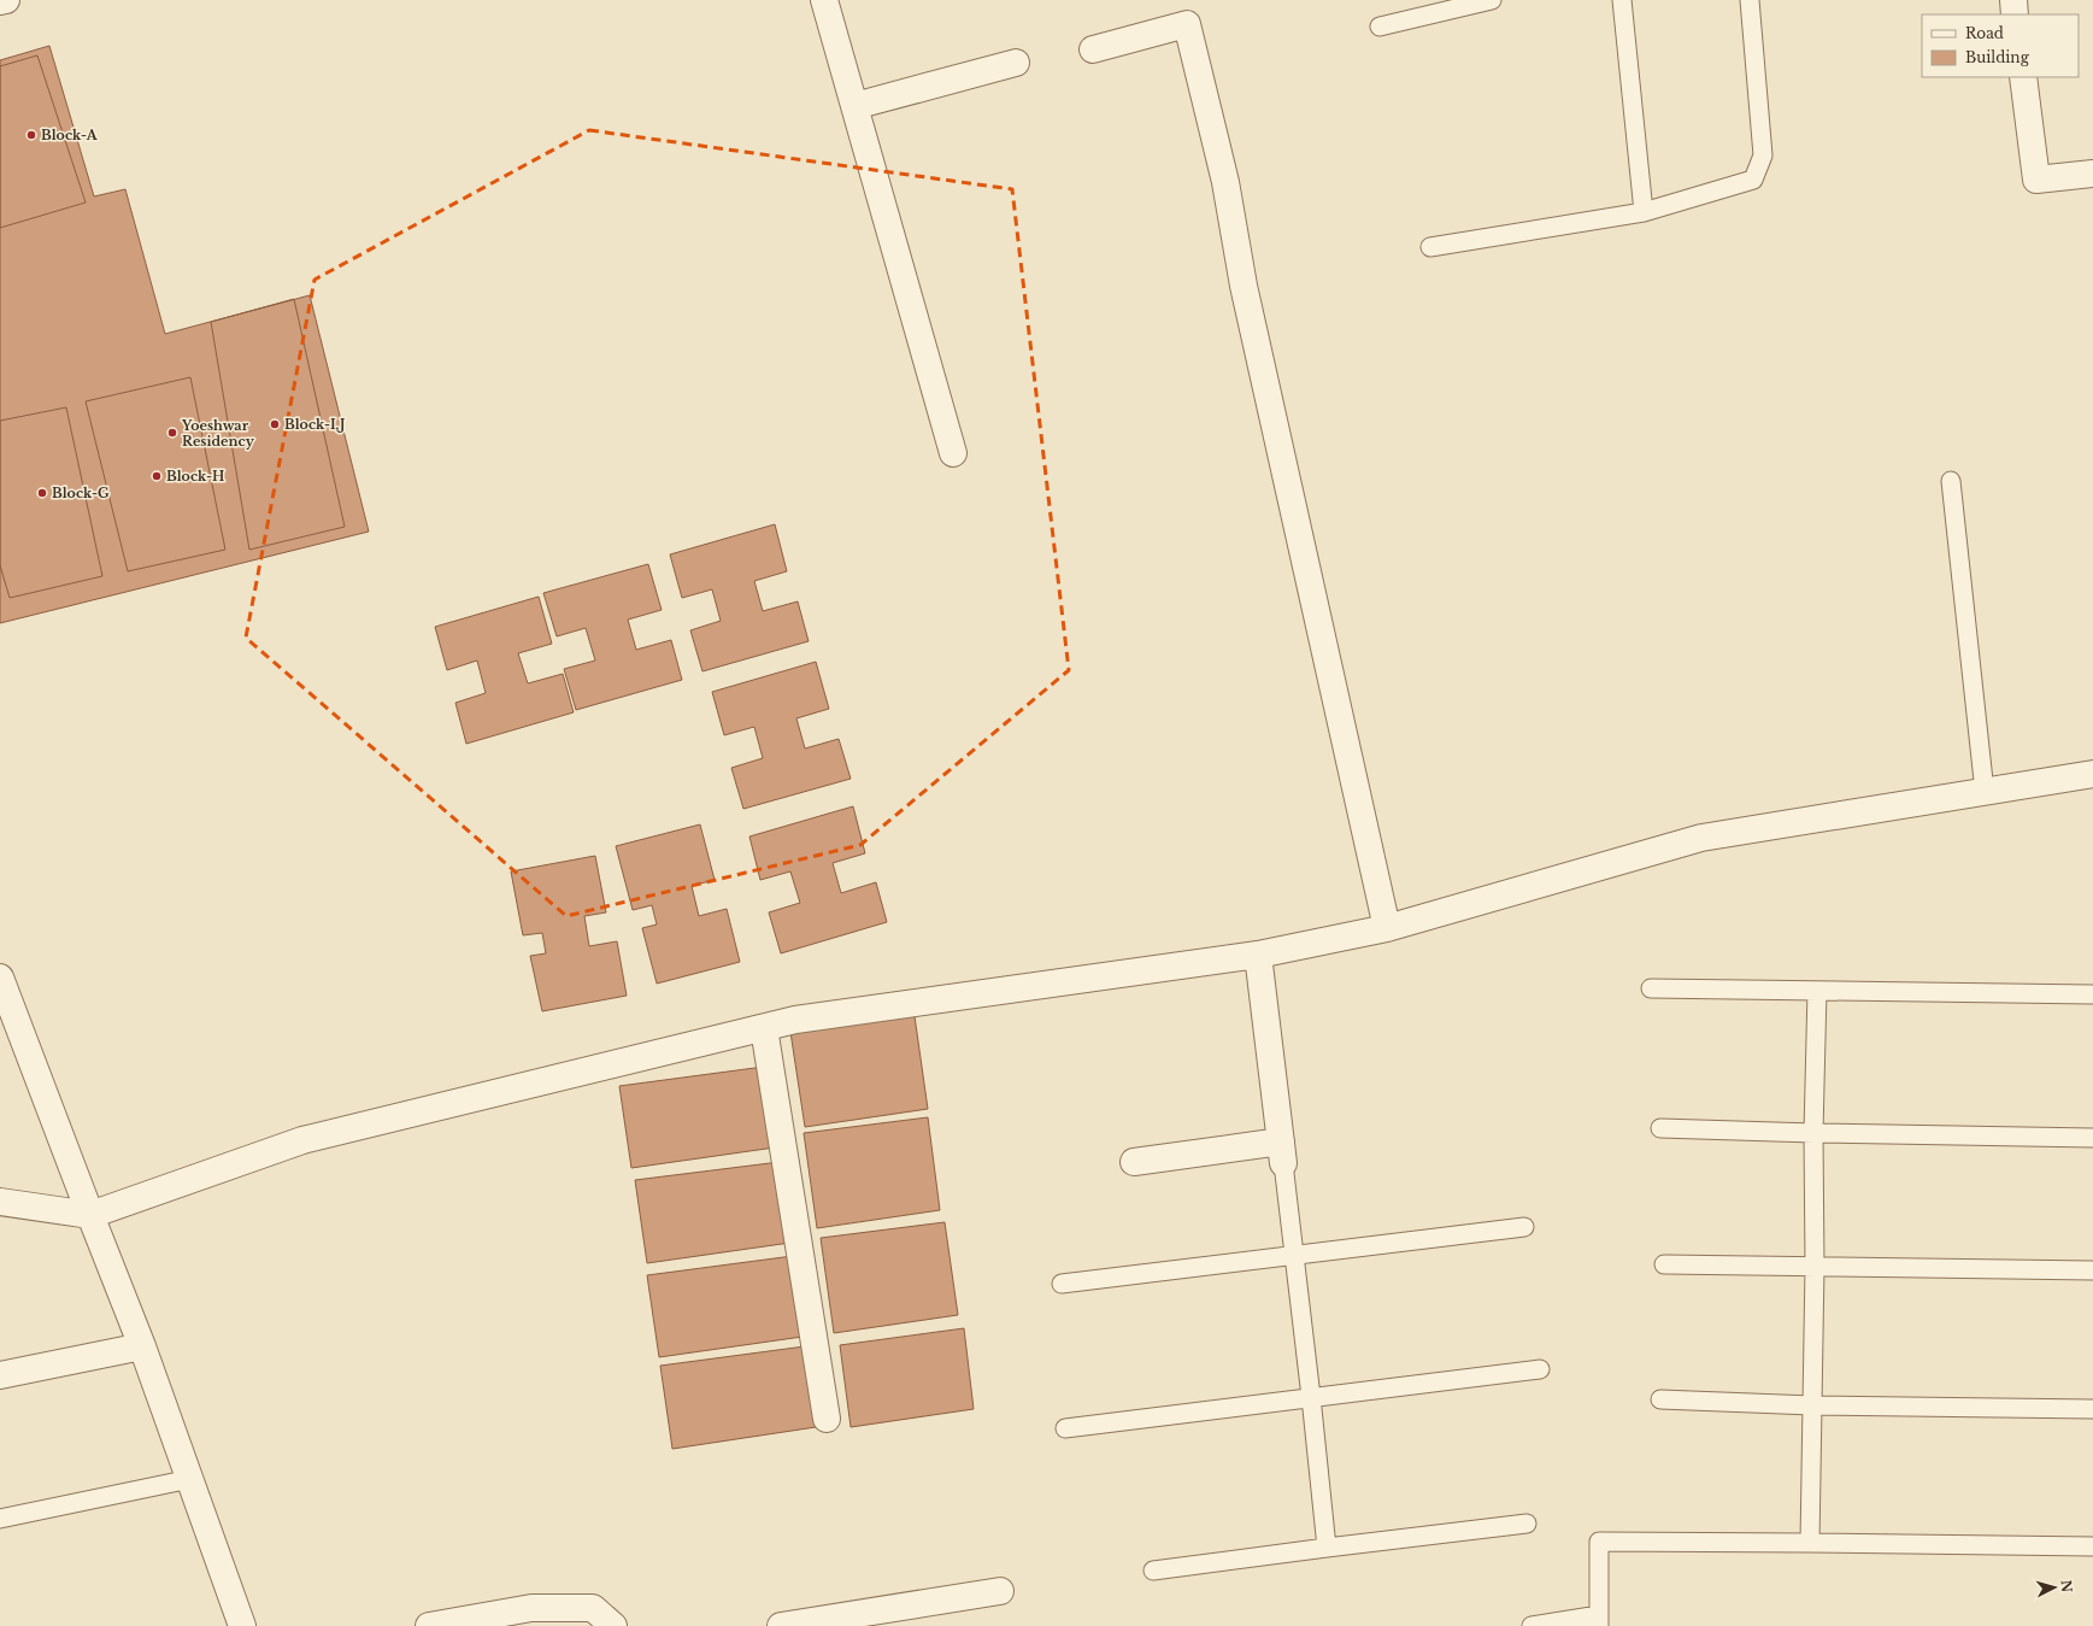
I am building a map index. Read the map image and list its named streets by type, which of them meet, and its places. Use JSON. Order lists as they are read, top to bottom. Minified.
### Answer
{"places":["Block-A","Block-I,J","Yoeshwar Residency","Block-H","Block-G"],"legend":["Road","Building"],"north":"right"}
